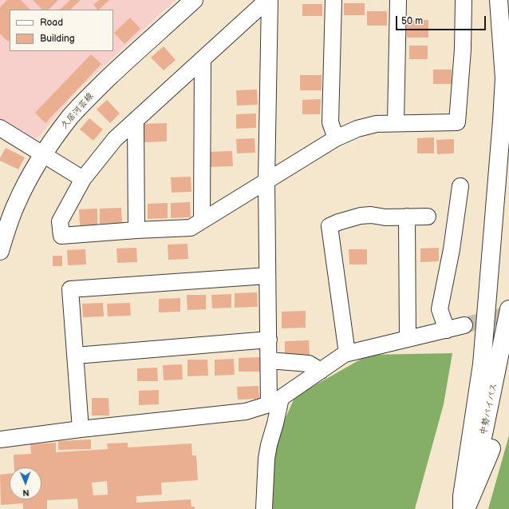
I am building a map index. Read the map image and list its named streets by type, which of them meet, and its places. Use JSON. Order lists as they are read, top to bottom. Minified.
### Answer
{"streets":{"main road":["久居河芸線","中勢バイパス"]},"legend":["Road","Building"],"scale_bar":"50 m","north":"bottom"}
